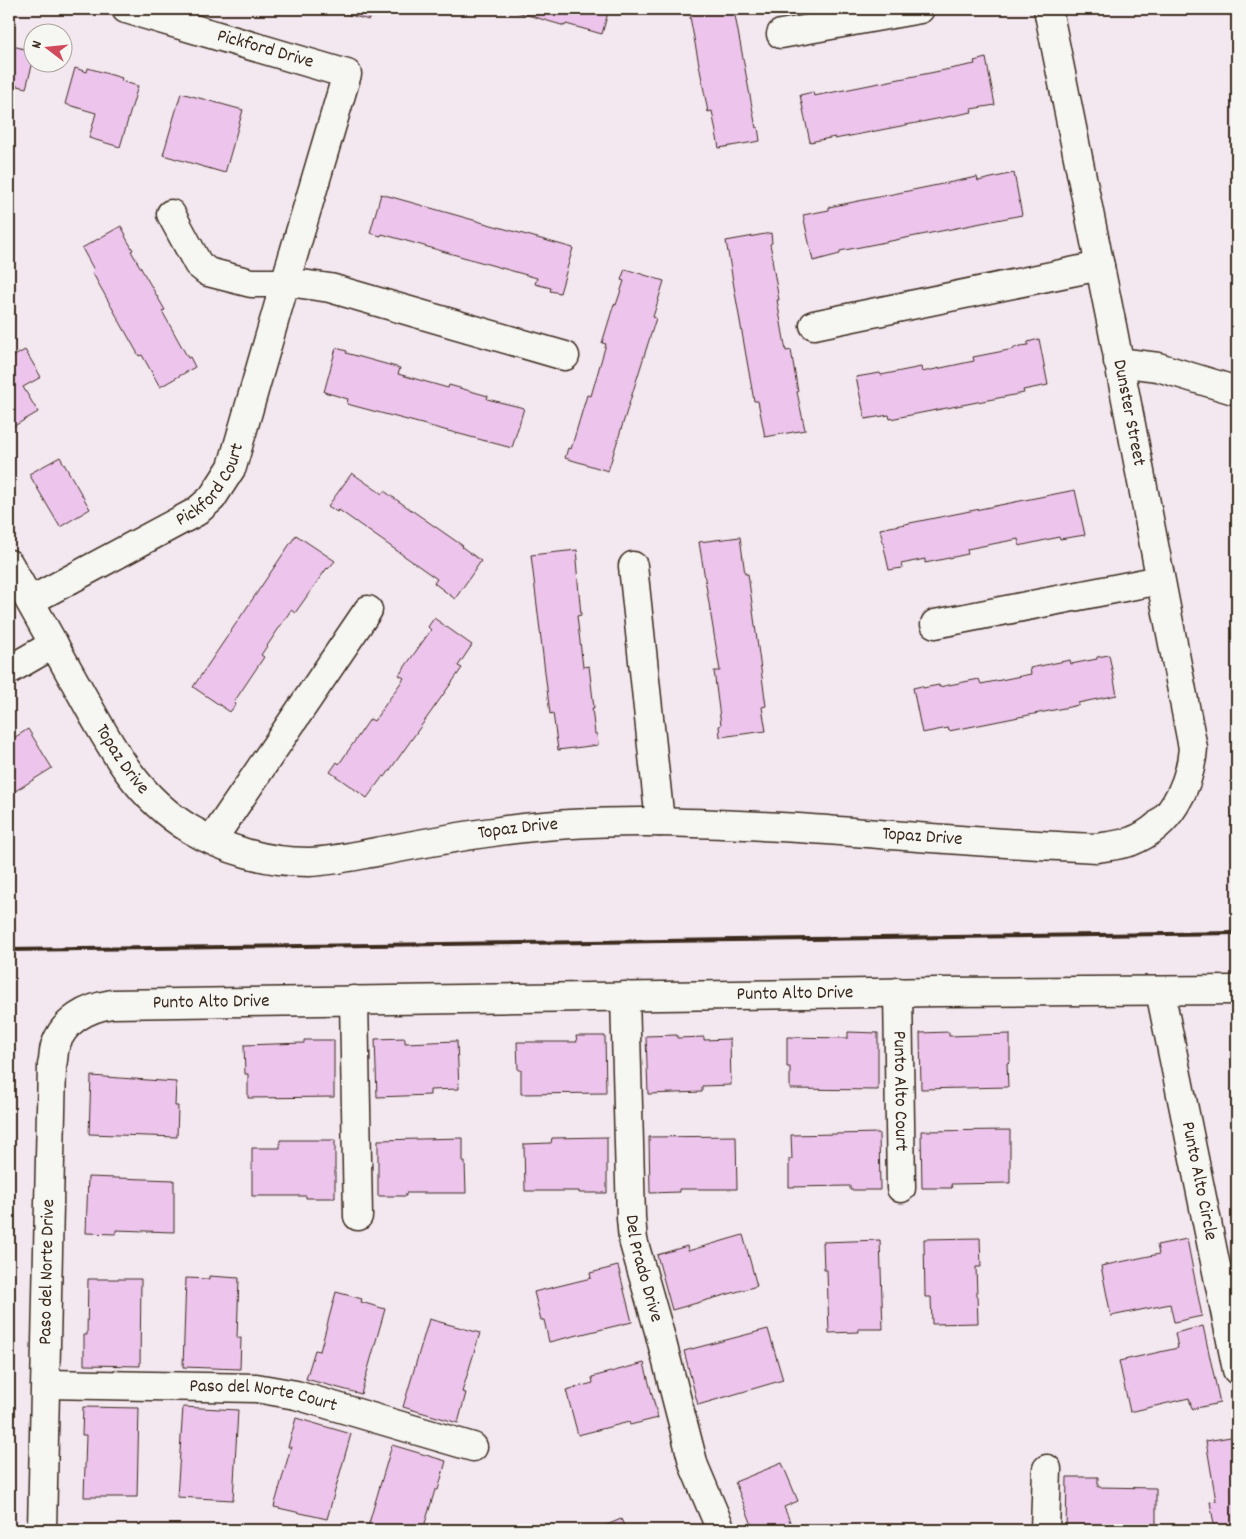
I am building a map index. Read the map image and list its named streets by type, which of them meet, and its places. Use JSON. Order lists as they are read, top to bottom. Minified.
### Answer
{"streets":{"street":["Pickford Drive","Dunster Street","Pickford Court","Topaz Drive","Punto Alto Drive","Punto Alto Court","Punto Alto Circle","Del Prado Drive","Paso del Norte Drive","Paso del Norte Court"]},"crossings":[["Pickford Drive","Pickford Court"],["Dunster Street","Topaz Drive"],["Pickford Court","Topaz Drive"],["Punto Alto Drive","Punto Alto Court"],["Punto Alto Drive","Punto Alto Circle"],["Punto Alto Drive","Del Prado Drive"],["Punto Alto Drive","Paso del Norte Drive"],["Paso del Norte Drive","Paso del Norte Court"]],"north":"left"}
